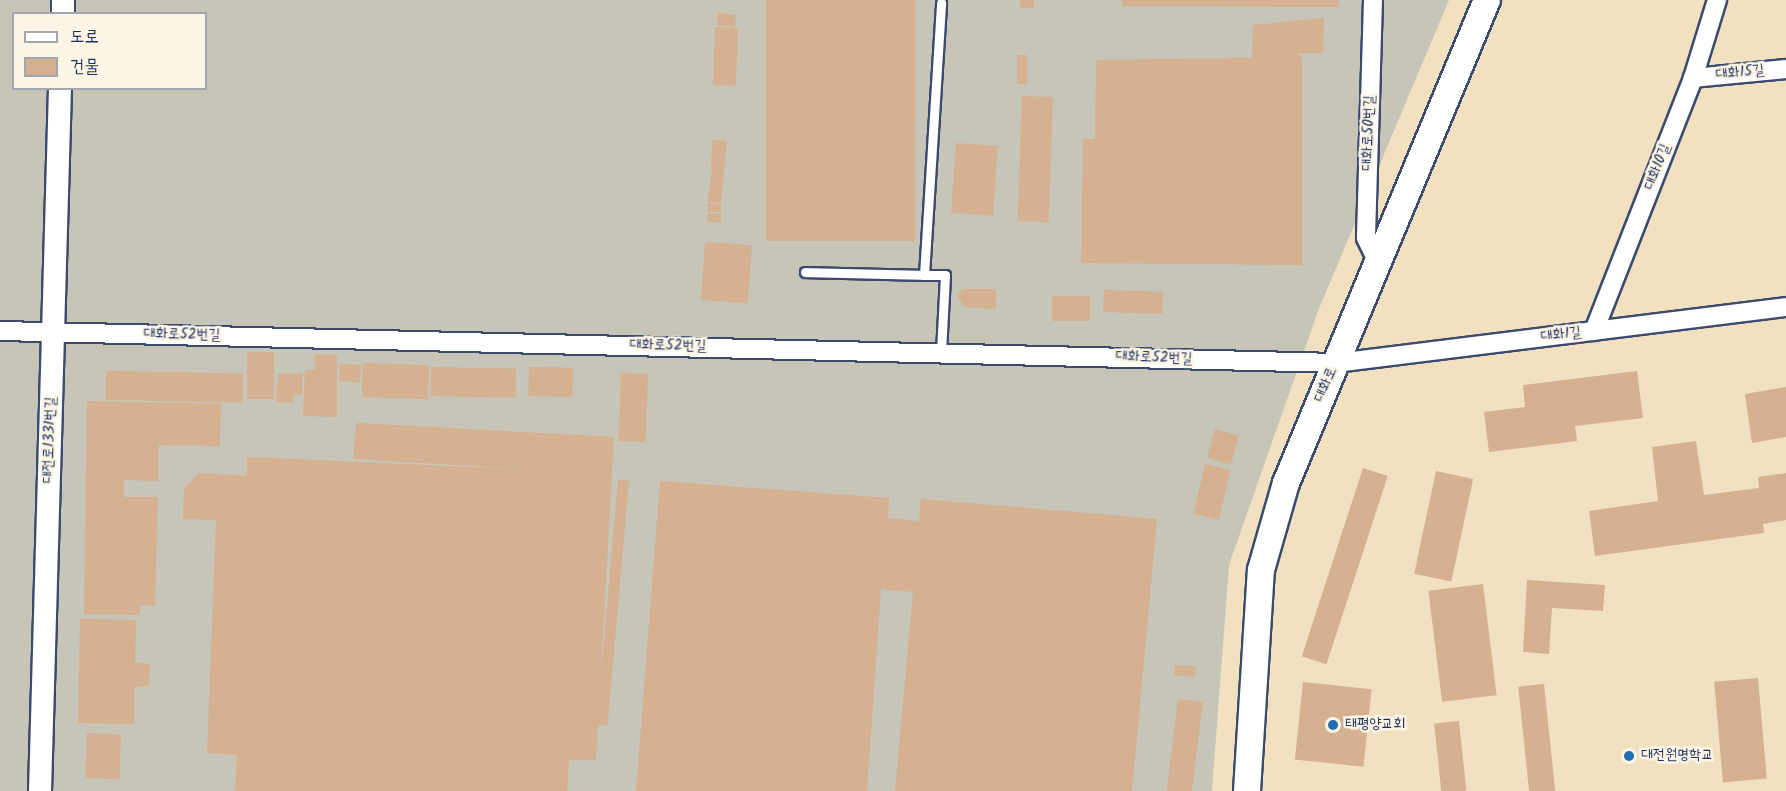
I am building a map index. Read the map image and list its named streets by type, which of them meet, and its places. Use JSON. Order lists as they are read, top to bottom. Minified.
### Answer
{"streets":{"main road":["대화로"],"street":["대화15길","대화로50번길","대화10길","대화로52번길","대화1길","대전로1331번길"]},"crossings":[["대화15길","대화10길"],["대화로50번길","대화로"],["대화10길","대화1길"],["대화로52번길","대화1길"],["대화로52번길","대화로"],["대화로52번길","대전로1331번길"],["대화1길","대화로"]],"places":["태평양교회","대전원명학교"],"legend":["도로","건물"]}
